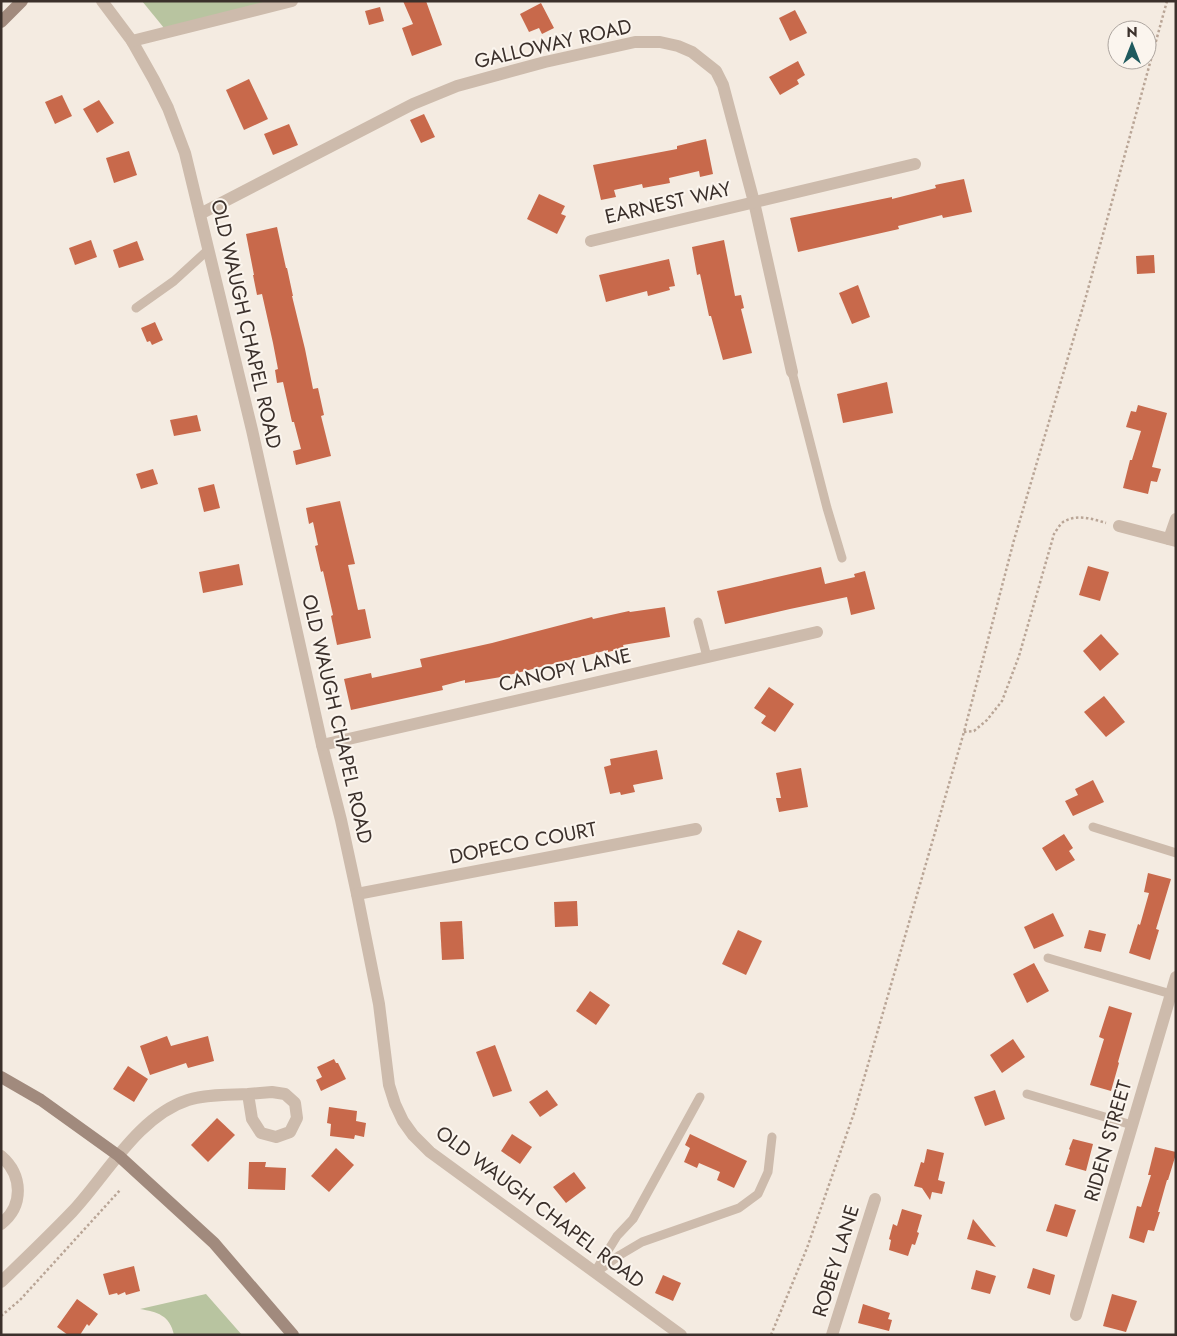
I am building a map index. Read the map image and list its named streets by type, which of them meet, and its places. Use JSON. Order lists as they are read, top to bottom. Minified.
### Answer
{"streets":{"street":["GALLOWAY ROAD","EARNEST WAY","OLD WAUGH CHAPEL ROAD","CANOPY LANE","DOPECO COURT","RIDEN STREET","ROBEY LANE"]},"crossings":[["GALLOWAY ROAD","EARNEST WAY"],["GALLOWAY ROAD","OLD WAUGH CHAPEL ROAD"],["OLD WAUGH CHAPEL ROAD","CANOPY LANE"],["OLD WAUGH CHAPEL ROAD","DOPECO COURT"]],"north":"top"}
